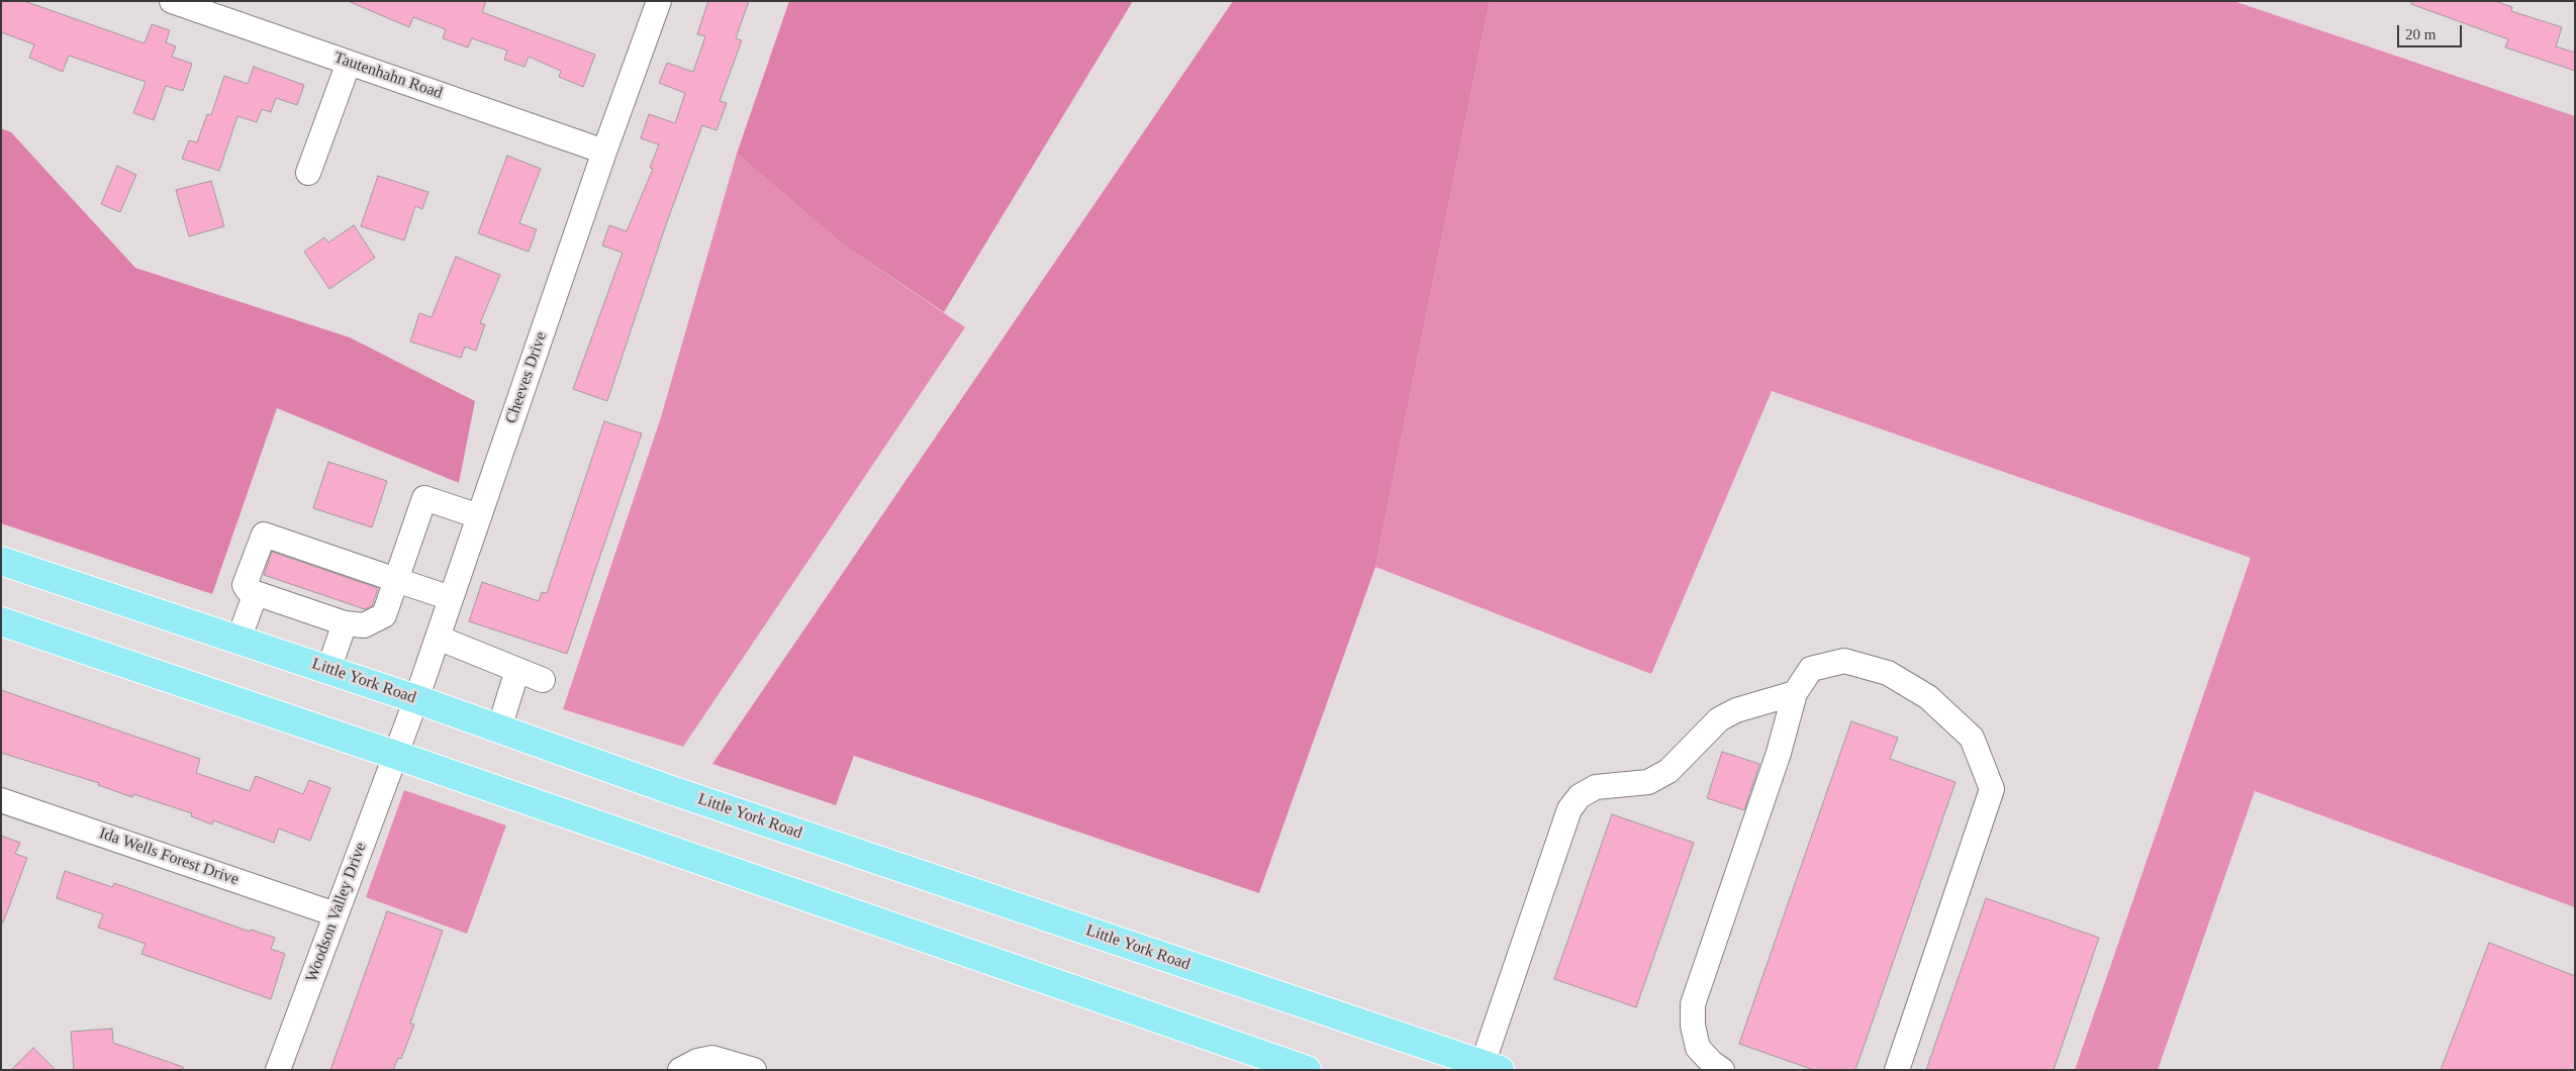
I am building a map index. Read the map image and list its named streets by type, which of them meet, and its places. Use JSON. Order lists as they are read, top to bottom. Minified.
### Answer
{"streets":{"main road":["Little York Road"],"street":["Tautenhahn Road","Cheeves Drive","Ida Wells Forest Drive","Woodson Valley Drive"]},"crossings":[["Tautenhahn Road","Cheeves Drive"],["Cheeves Drive","Little York Road"],["Cheeves Drive","Woodson Valley Drive"],["Ida Wells Forest Drive","Woodson Valley Drive"]],"scale_bar":"20 m"}
